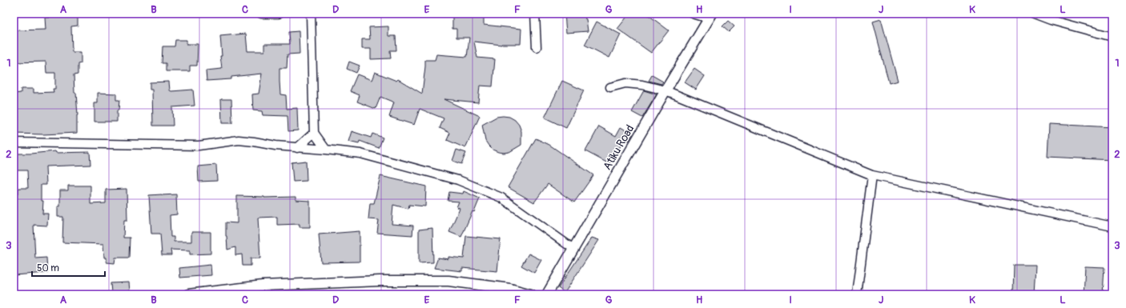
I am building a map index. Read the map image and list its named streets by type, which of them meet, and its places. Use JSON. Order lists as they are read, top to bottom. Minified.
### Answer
{"streets":{"street":["Atiku Road"]},"scale_bar":"50 m","grid":{"columns":["A","B","C","D","E","F","G","H","I","J","K","L"],"rows":["1","2","3"]}}
